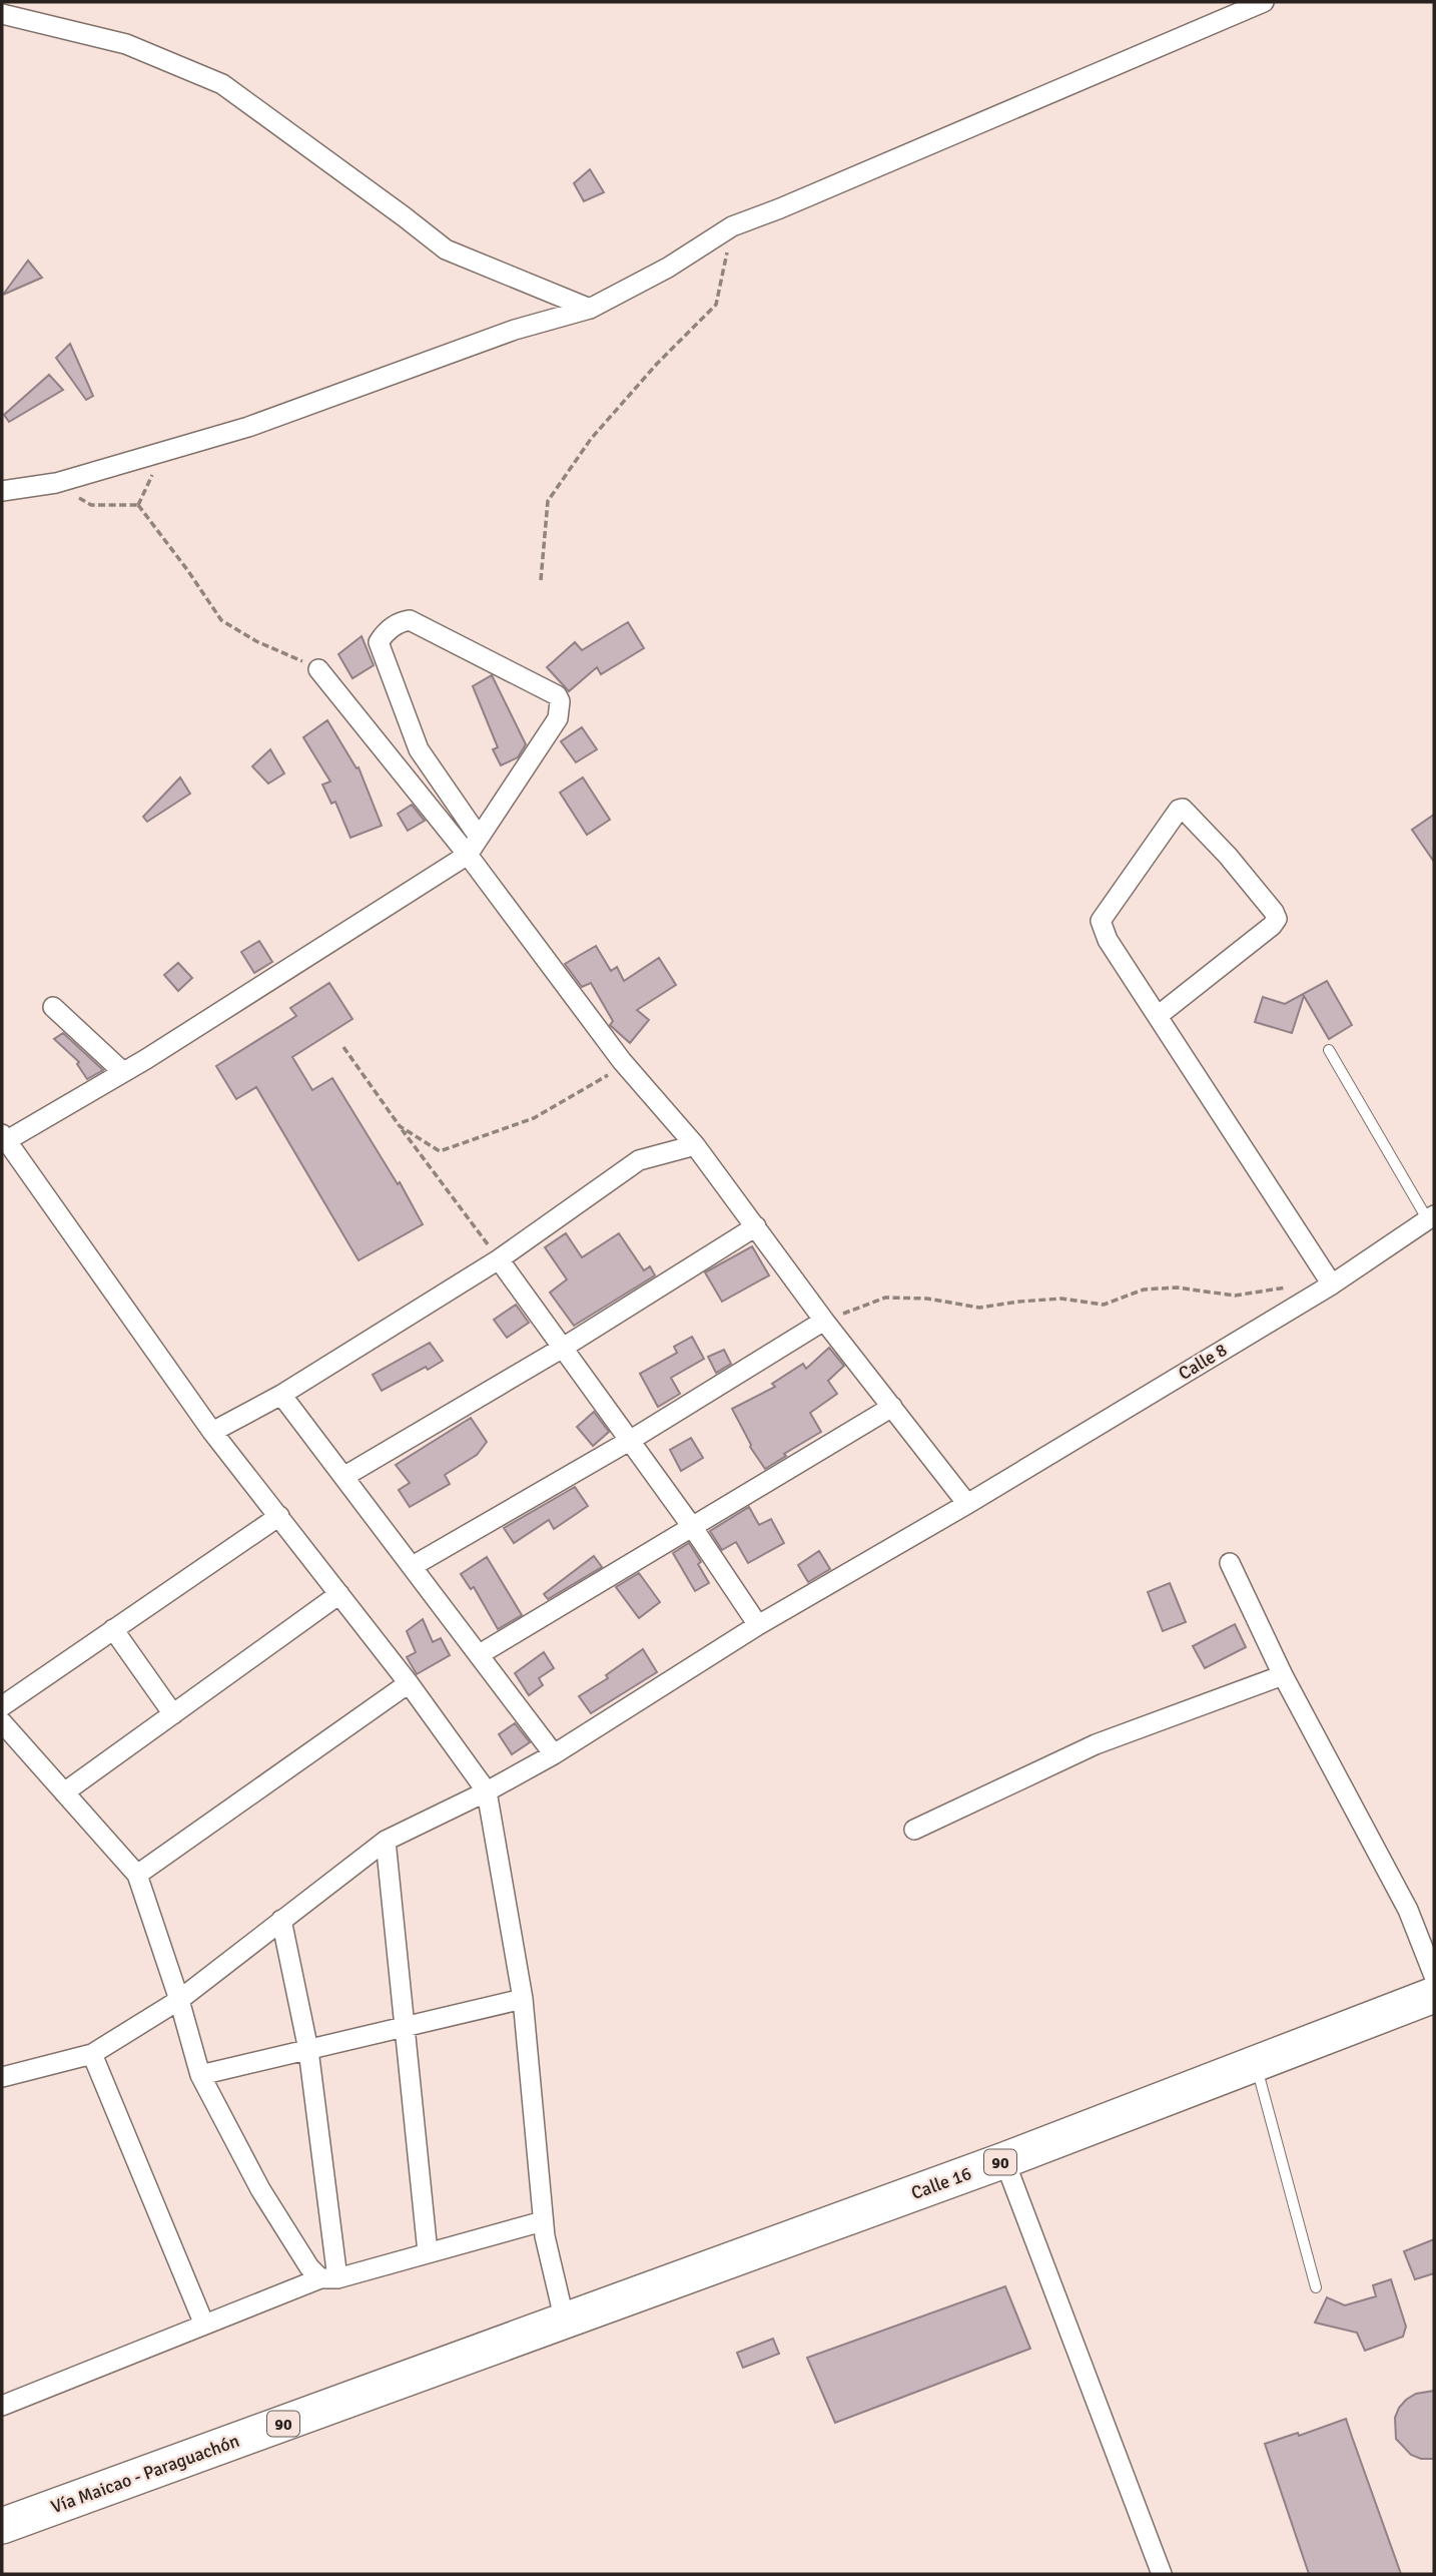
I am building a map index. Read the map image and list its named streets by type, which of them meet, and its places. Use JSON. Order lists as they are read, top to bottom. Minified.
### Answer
{"streets":{"highway":["90","Calle 16","Vía Maicao - Paraguachón"],"street":["Calle 8"]},"crossings":[["Calle 16","Vía Maicao - Paraguachón"]]}
